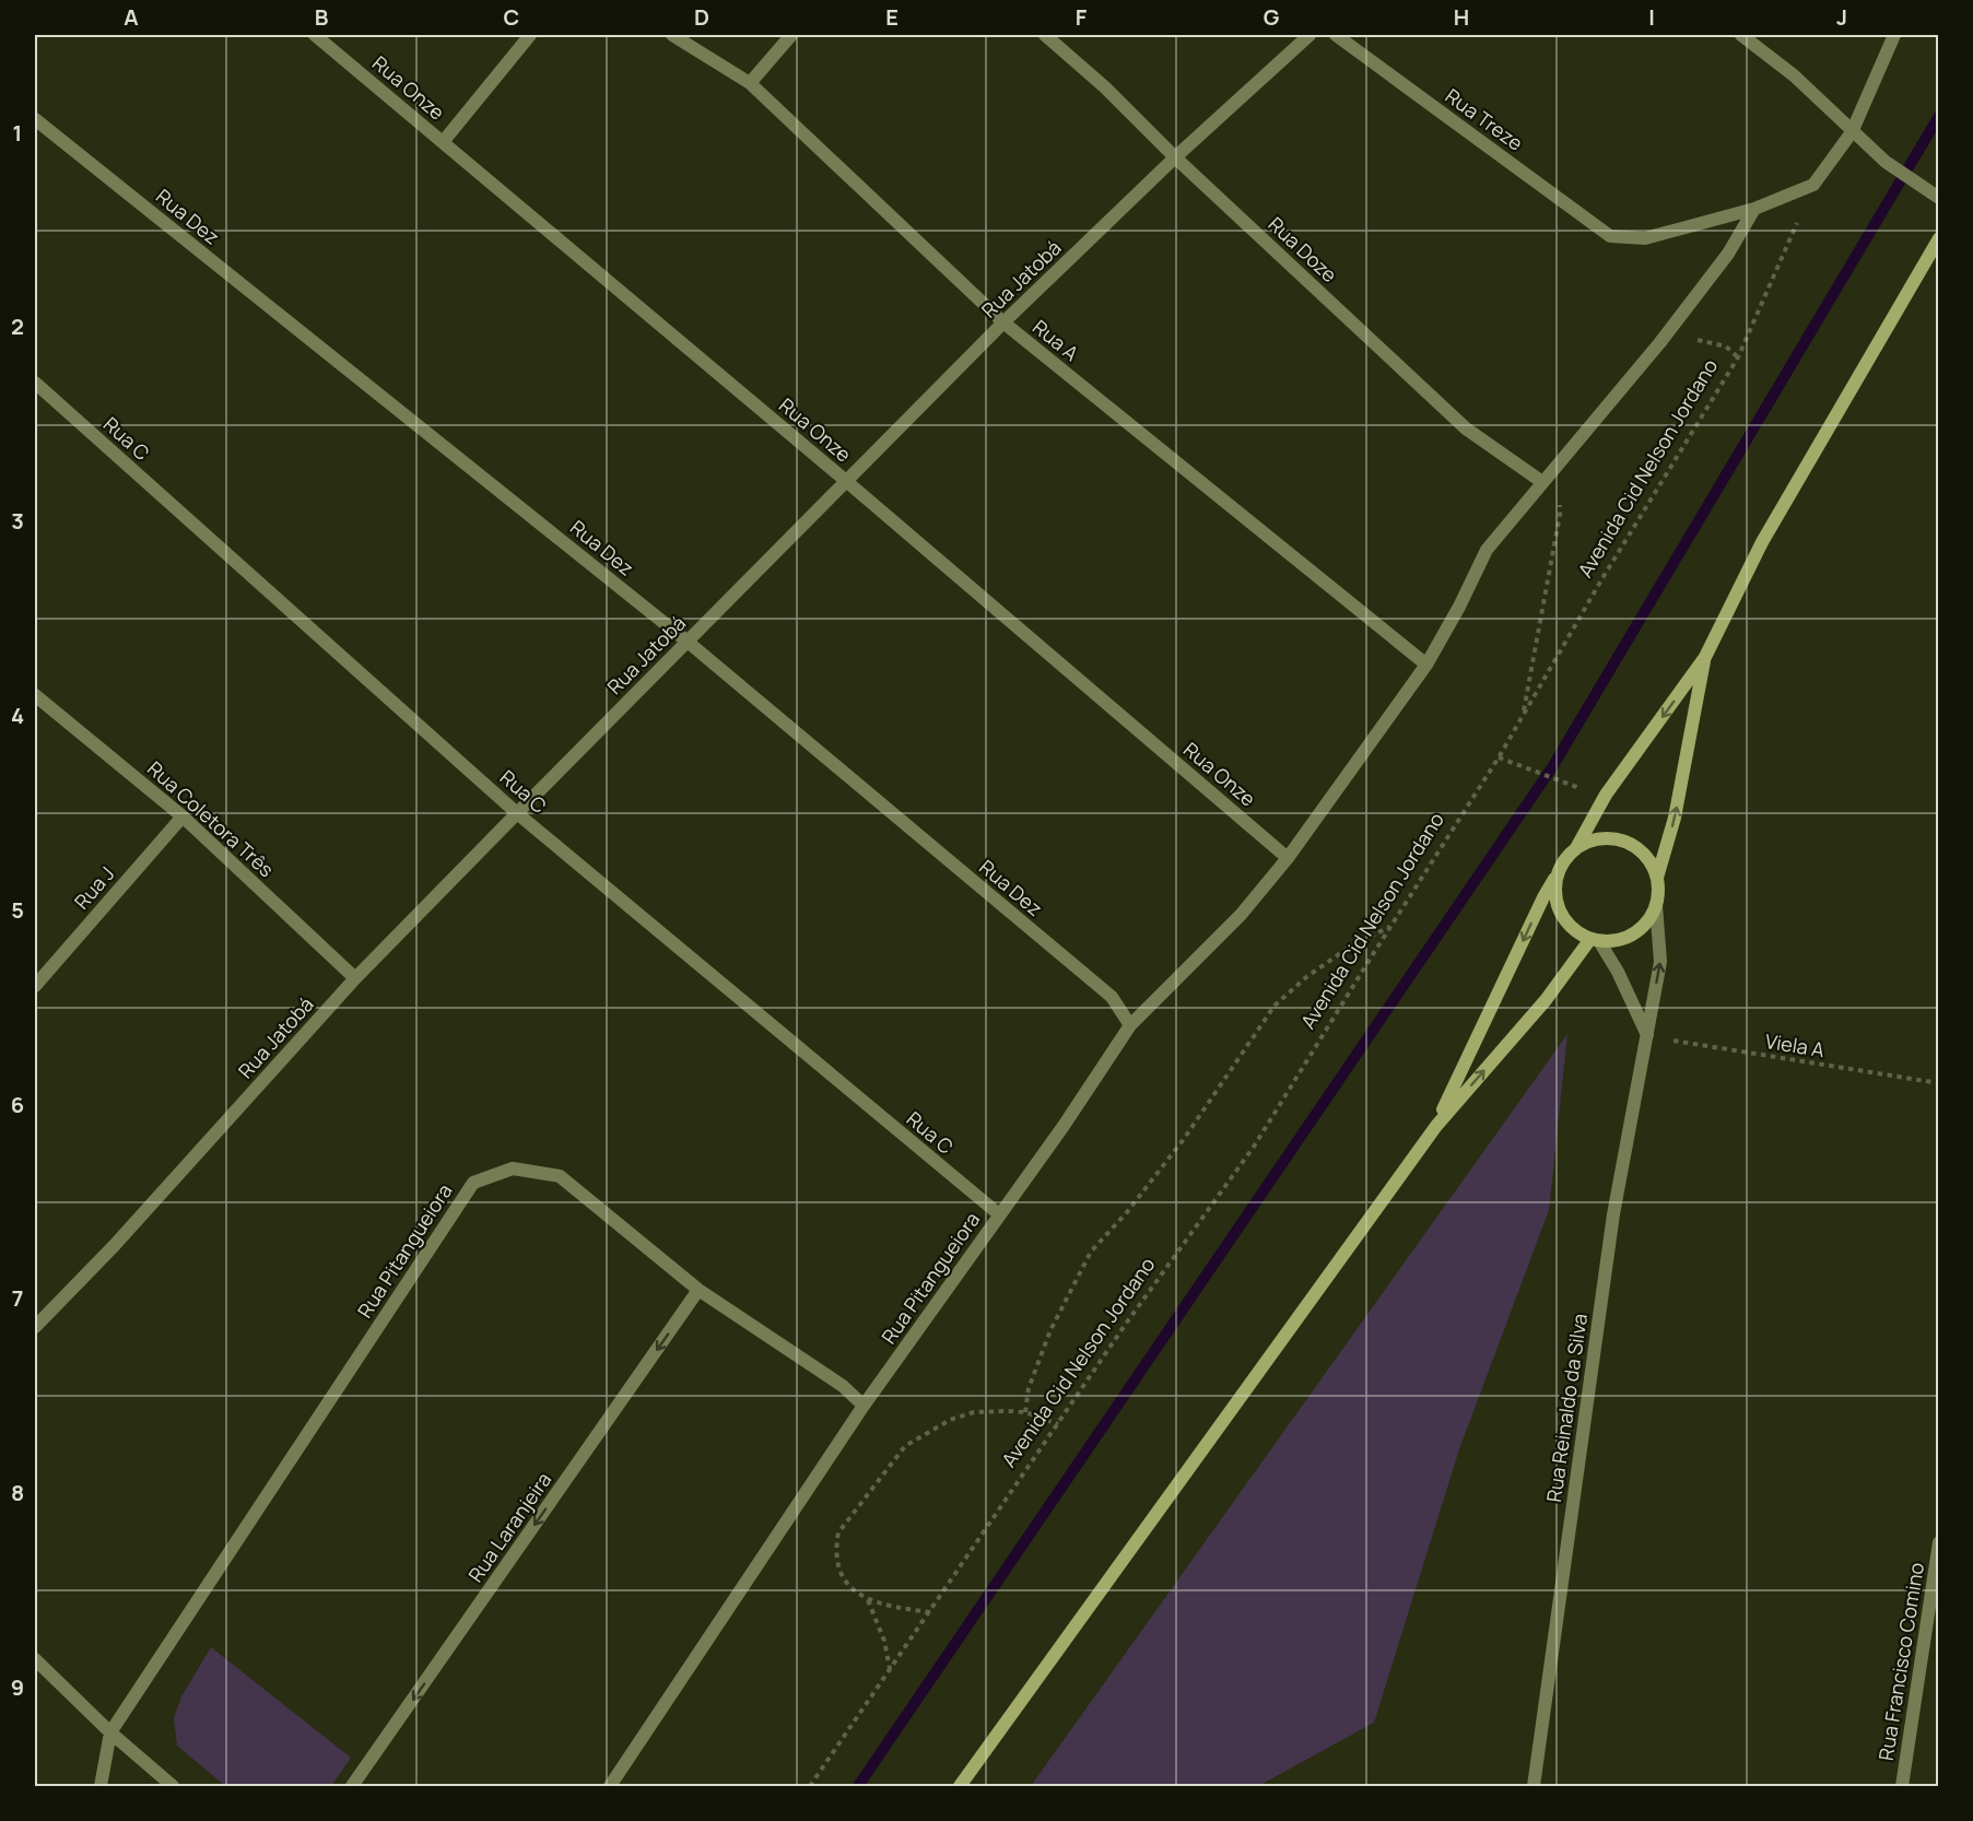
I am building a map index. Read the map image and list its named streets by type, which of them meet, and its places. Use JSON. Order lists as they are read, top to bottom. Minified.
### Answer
{"streets":{"street":["Rua Onze","Rua Treze","Rua Dez","Rua Doze","Rua Jatobá","Rua A","Rua C","Rua Coletora Três","Rua J","Rua Pitangueiora","Rua Reinaldo da Silva","Rua Laranjeira","Rua Francisco Comino"],"path":["Avenida Cid Nelson Jordano","Viela A"]},"crossings":[["Rua Onze","Rua Jatobá"],["Rua Onze","Rua Pitangueiora"],["Rua Treze","Rua Pitangueiora"],["Rua Dez","Rua Jatobá"],["Rua Dez","Rua Pitangueiora"],["Rua Doze","Rua Jatobá"],["Rua Doze","Rua Pitangueiora"],["Rua Jatobá","Rua A"],["Rua Jatobá","Rua C"],["Rua Jatobá","Rua Coletora Três"],["Rua A","Rua Pitangueiora"],["Rua C","Rua Pitangueiora"],["Rua Coletora Três","Rua J"],["Viela A","Rua Reinaldo da Silva"],["Rua Pitangueiora","Rua Laranjeira"]],"one_way":["Rua Laranjeira"],"grid":{"columns":["A","B","C","D","E","F","G","H","I","J"],"rows":["1","2","3","4","5","6","7","8","9"]}}
